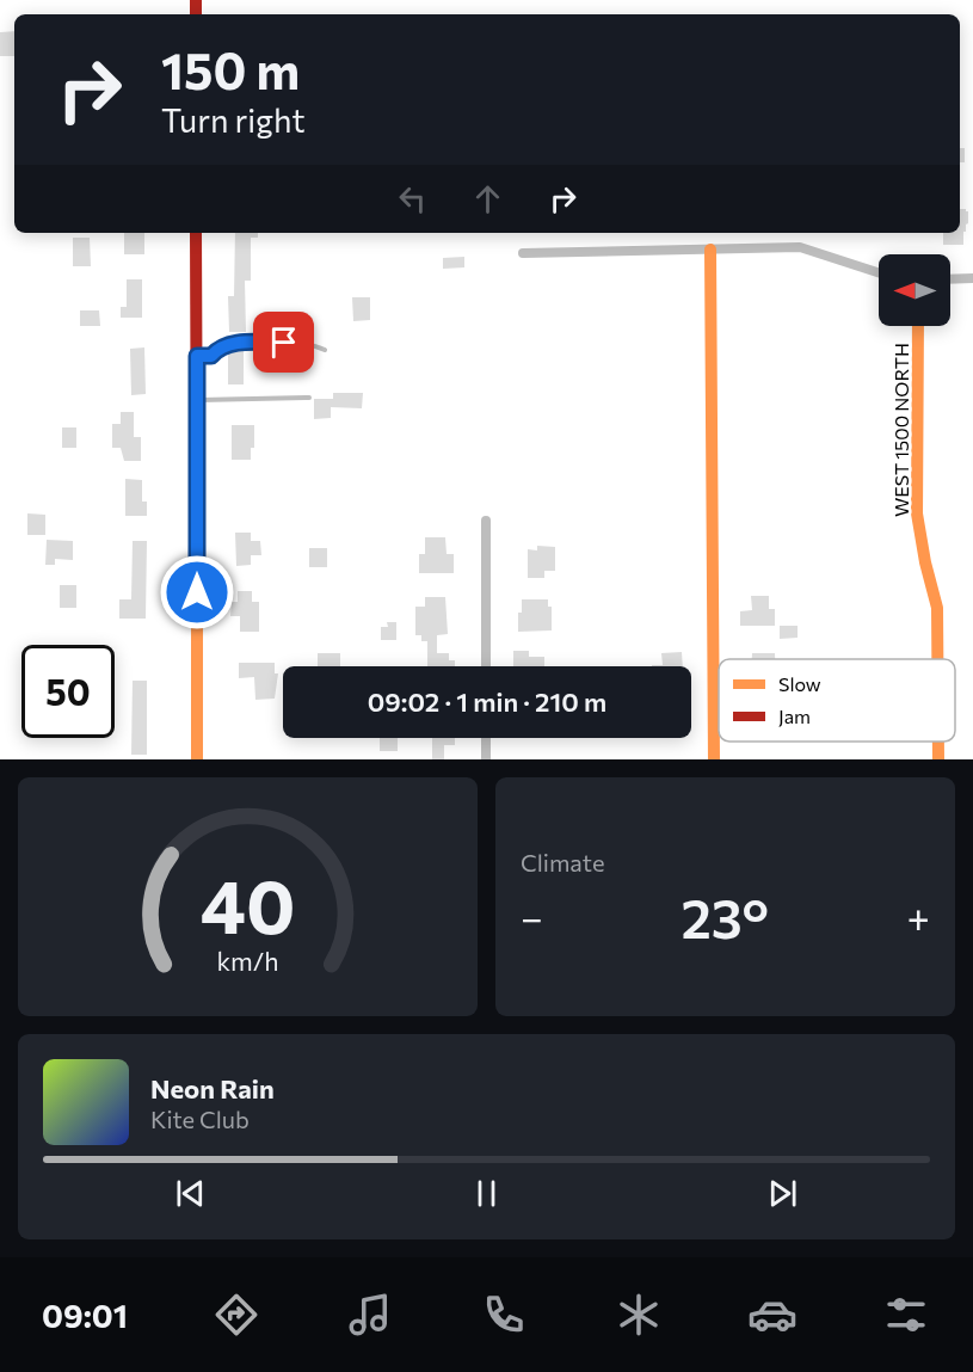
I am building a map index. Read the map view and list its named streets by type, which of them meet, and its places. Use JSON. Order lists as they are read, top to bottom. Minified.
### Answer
{"streets":{"street":["WEST 1500 NORTH"]},"legend":["Slow","Jam"],"north":"left","page":{"turn":["150 m","Turn right"],"limit":"50","trip":"09:02 · 1 min · 210 m","tile":"Climate","heat":["−","23°","+"],"song":["Neon Rain","Kite Club"],"tabs":"09:01","gauge":["40","km/h"]}}
